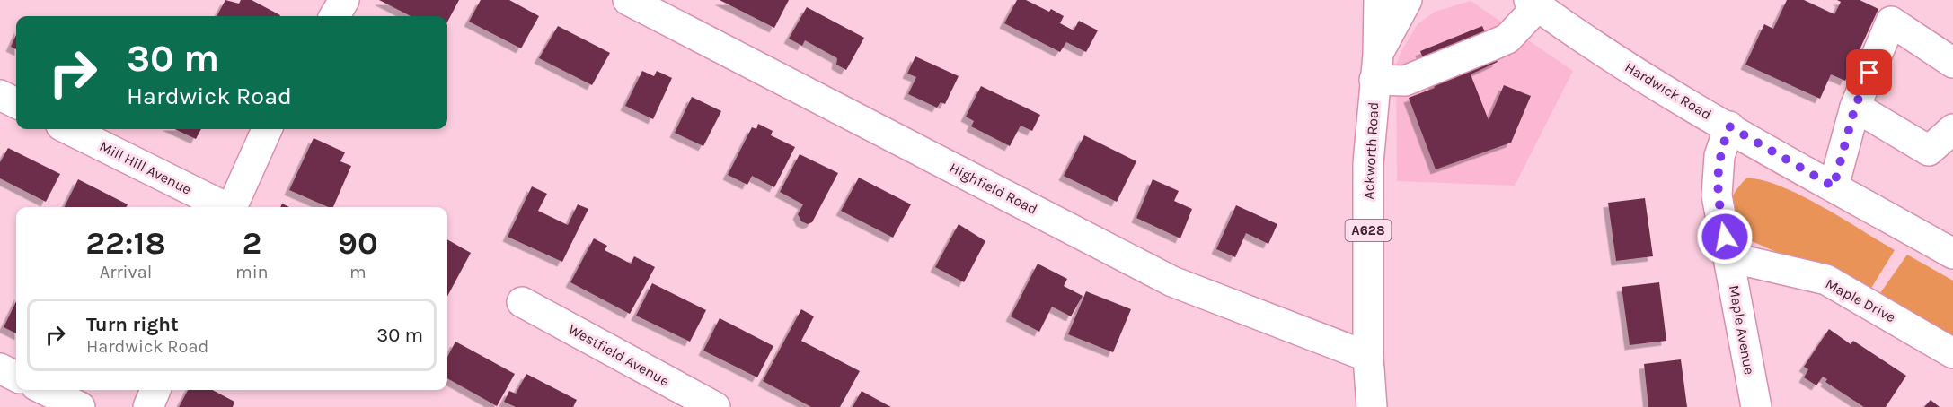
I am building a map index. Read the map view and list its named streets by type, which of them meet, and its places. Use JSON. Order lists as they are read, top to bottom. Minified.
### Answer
{"streets":{"main road":["Hardwick Road","Ackworth Road","Mill Hill Avenue","Highfield Road","A628","Maple Drive","Maple Avenue","Westfield Avenue"]},"crossings":[["Hardwick Road","Maple Avenue"],["Ackworth Road","Highfield Road"],["Maple Drive","Maple Avenue"]],"page":{"turn":["30 m","Hardwick Road"],"eta":["22:18","Arrival","2","min","90","m"],"list":[{"name":"Turn right","note":"Hardwick Road","value":"30 m"}]}}
